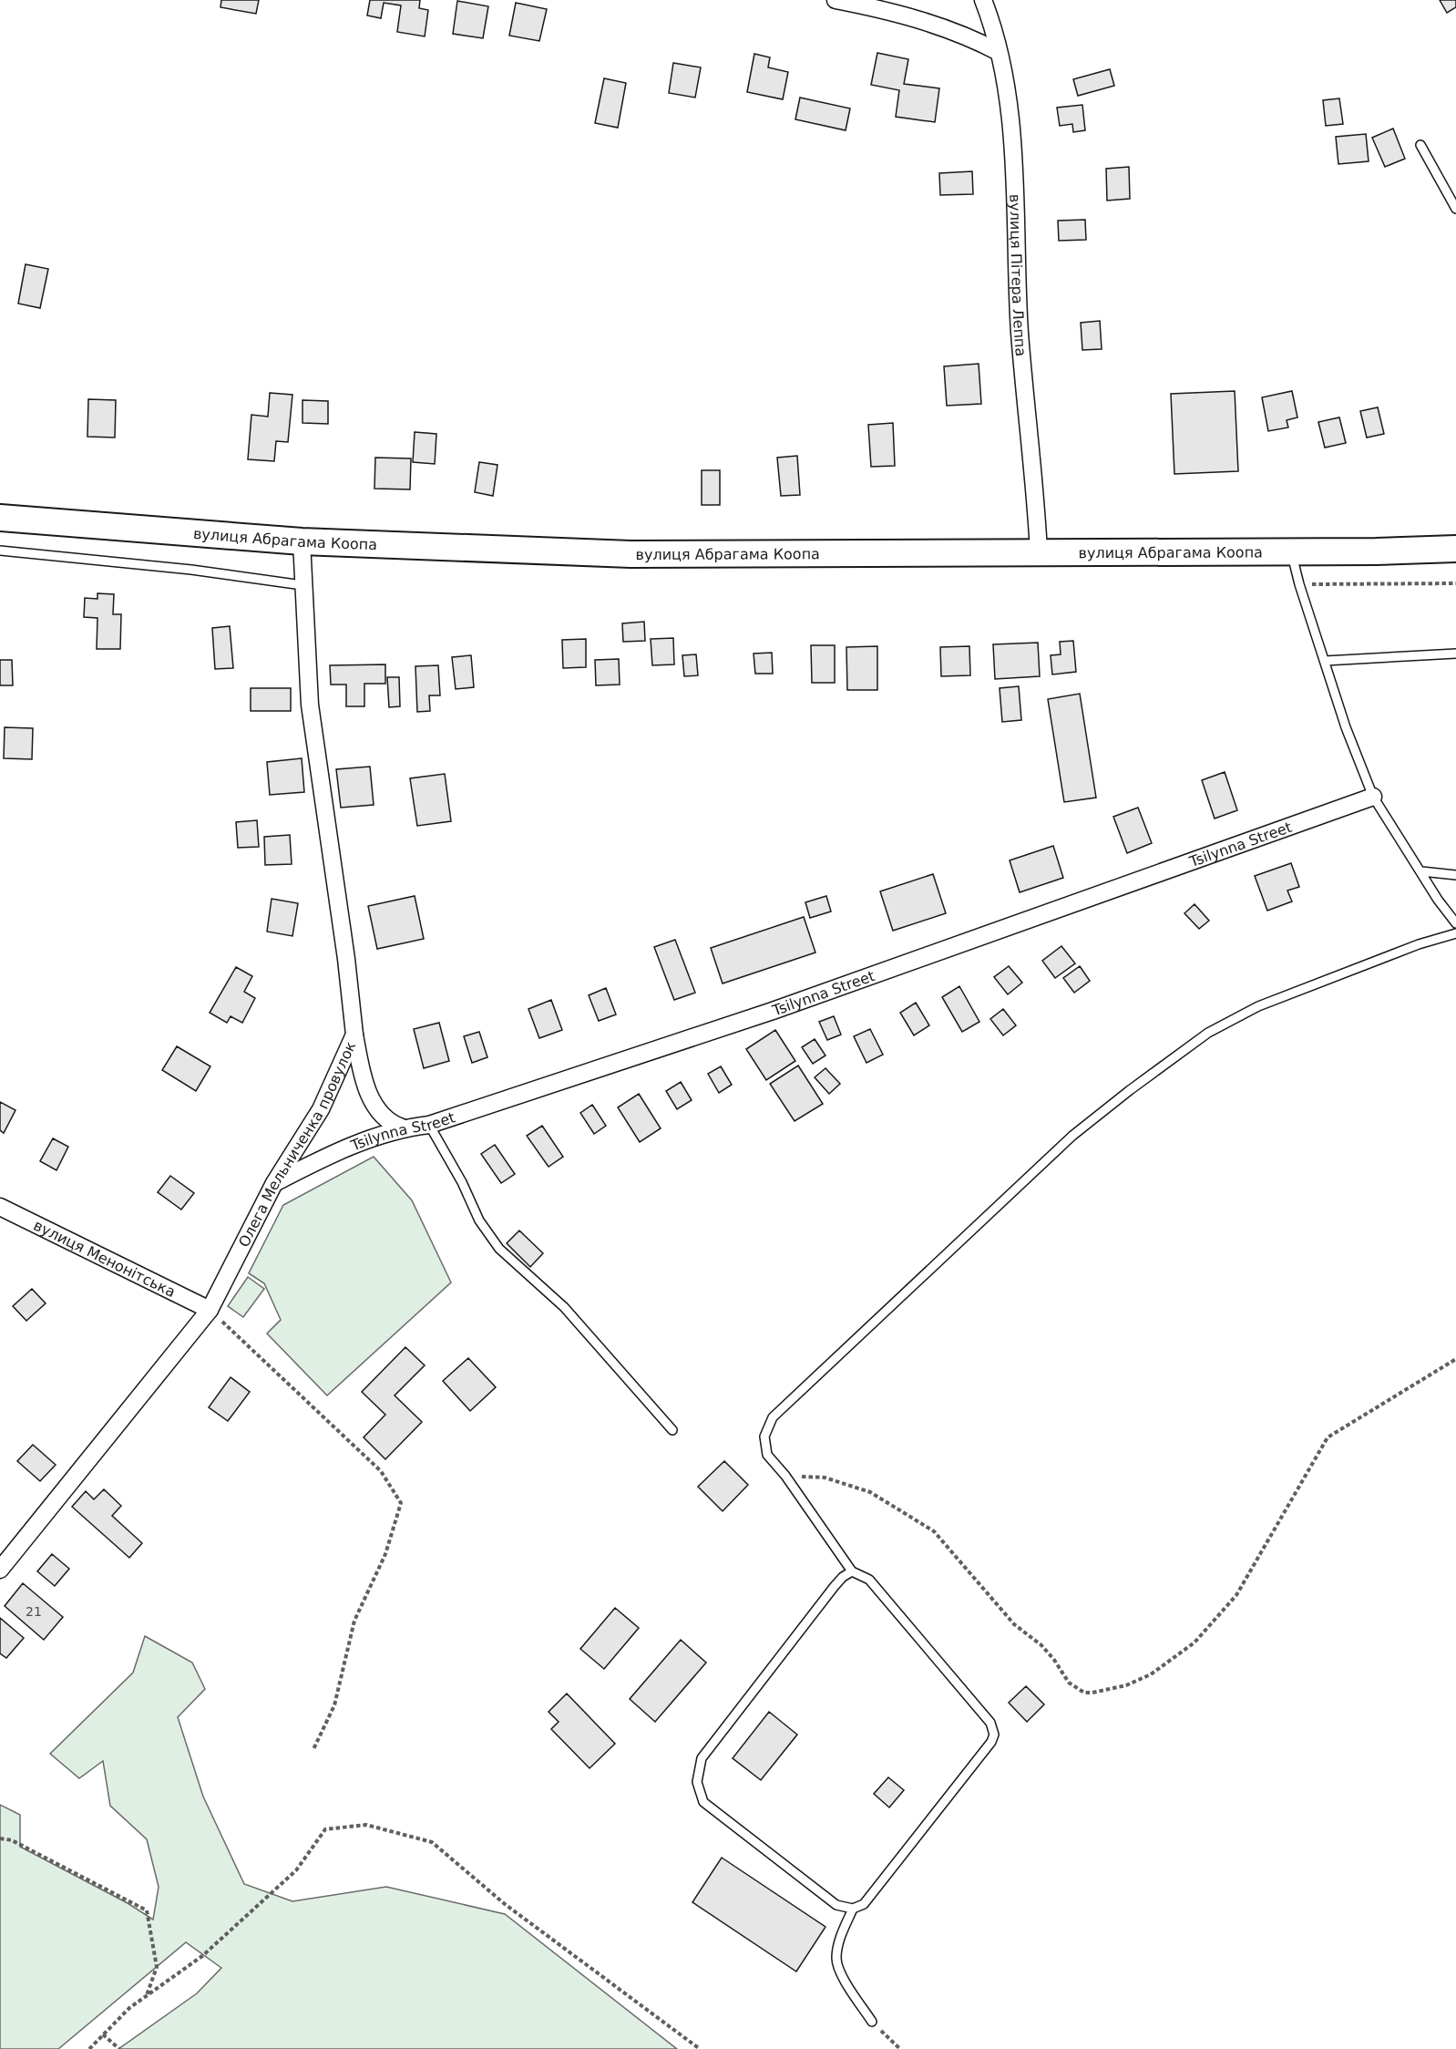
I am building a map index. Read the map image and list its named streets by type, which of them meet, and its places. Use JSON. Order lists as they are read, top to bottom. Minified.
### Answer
{"streets":{"main road":["вулиця Абрагама Коопа"],"street":["вулиця Пітера Леппа","Tsilynna Street","Олега Мельниченка провулок","вулиця Менонітська"]},"crossings":[["вулиця Пітера Леппа","вулиця Абрагама Коопа"],["вулиця Абрагама Коопа","Олега Мельниченка провулок"],["Tsilynna Street","Олега Мельниченка провулок"],["Олега Мельниченка провулок","вулиця Менонітська"]],"house_numbers":["21"]}
